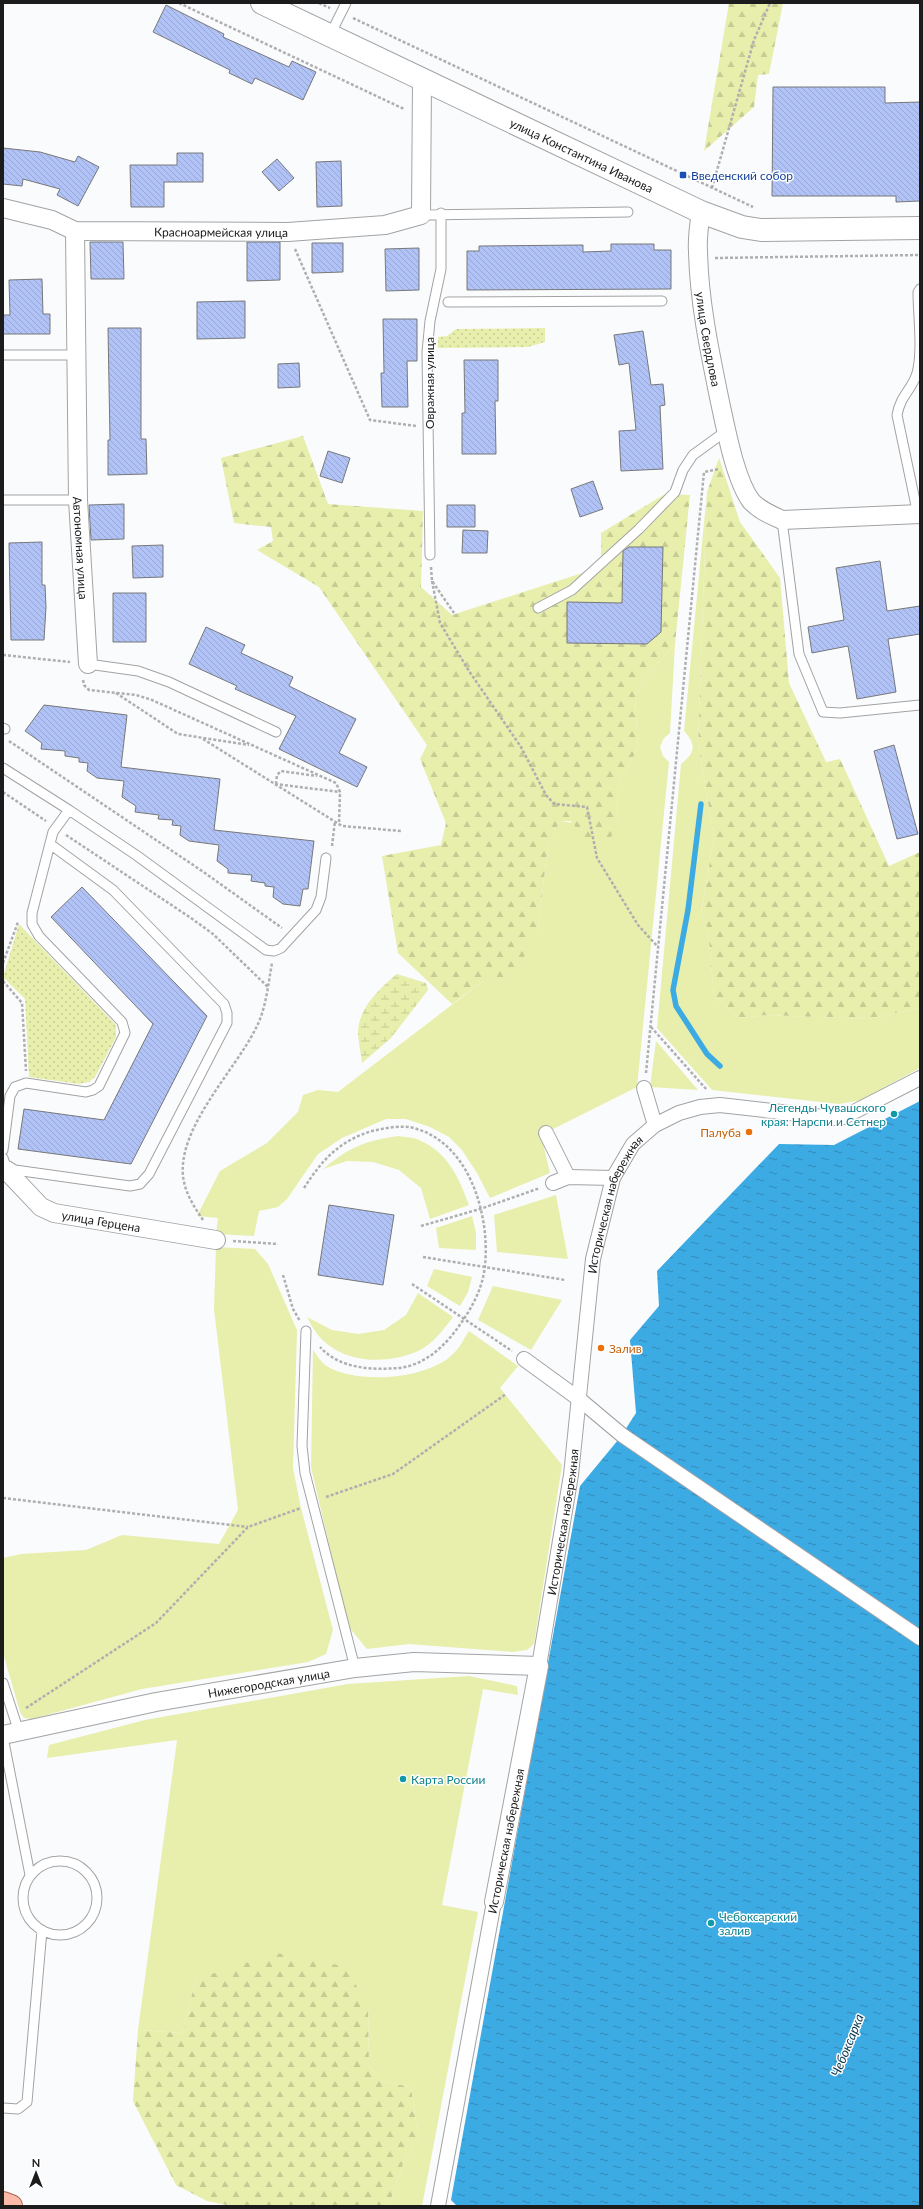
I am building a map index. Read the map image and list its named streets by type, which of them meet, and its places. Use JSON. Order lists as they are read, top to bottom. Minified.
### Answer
{"streets":{"street":["улица Константина Иванова","Красноармейская улица","улица Свердлова","Автономная улица","Историческая набережная","улица Герцена","Нижегородская улица"],"lane":["Овражная улица"]},"crossings":[["улица Константина Иванова","улица Свердлова"],["Красноармейская улица","Овражная улица"],["Красноармейская улица","Автономная улица"],["Историческая набережная","Нижегородская улица"]],"water":["Чебоксарка"],"places":{"transit":["Введенский собор"],"other":["Легенды Чувашского края: Нарспи и Сетнер","Палуба","Залив","Карта России","Чебоксарский залив"]},"north":"top"}
